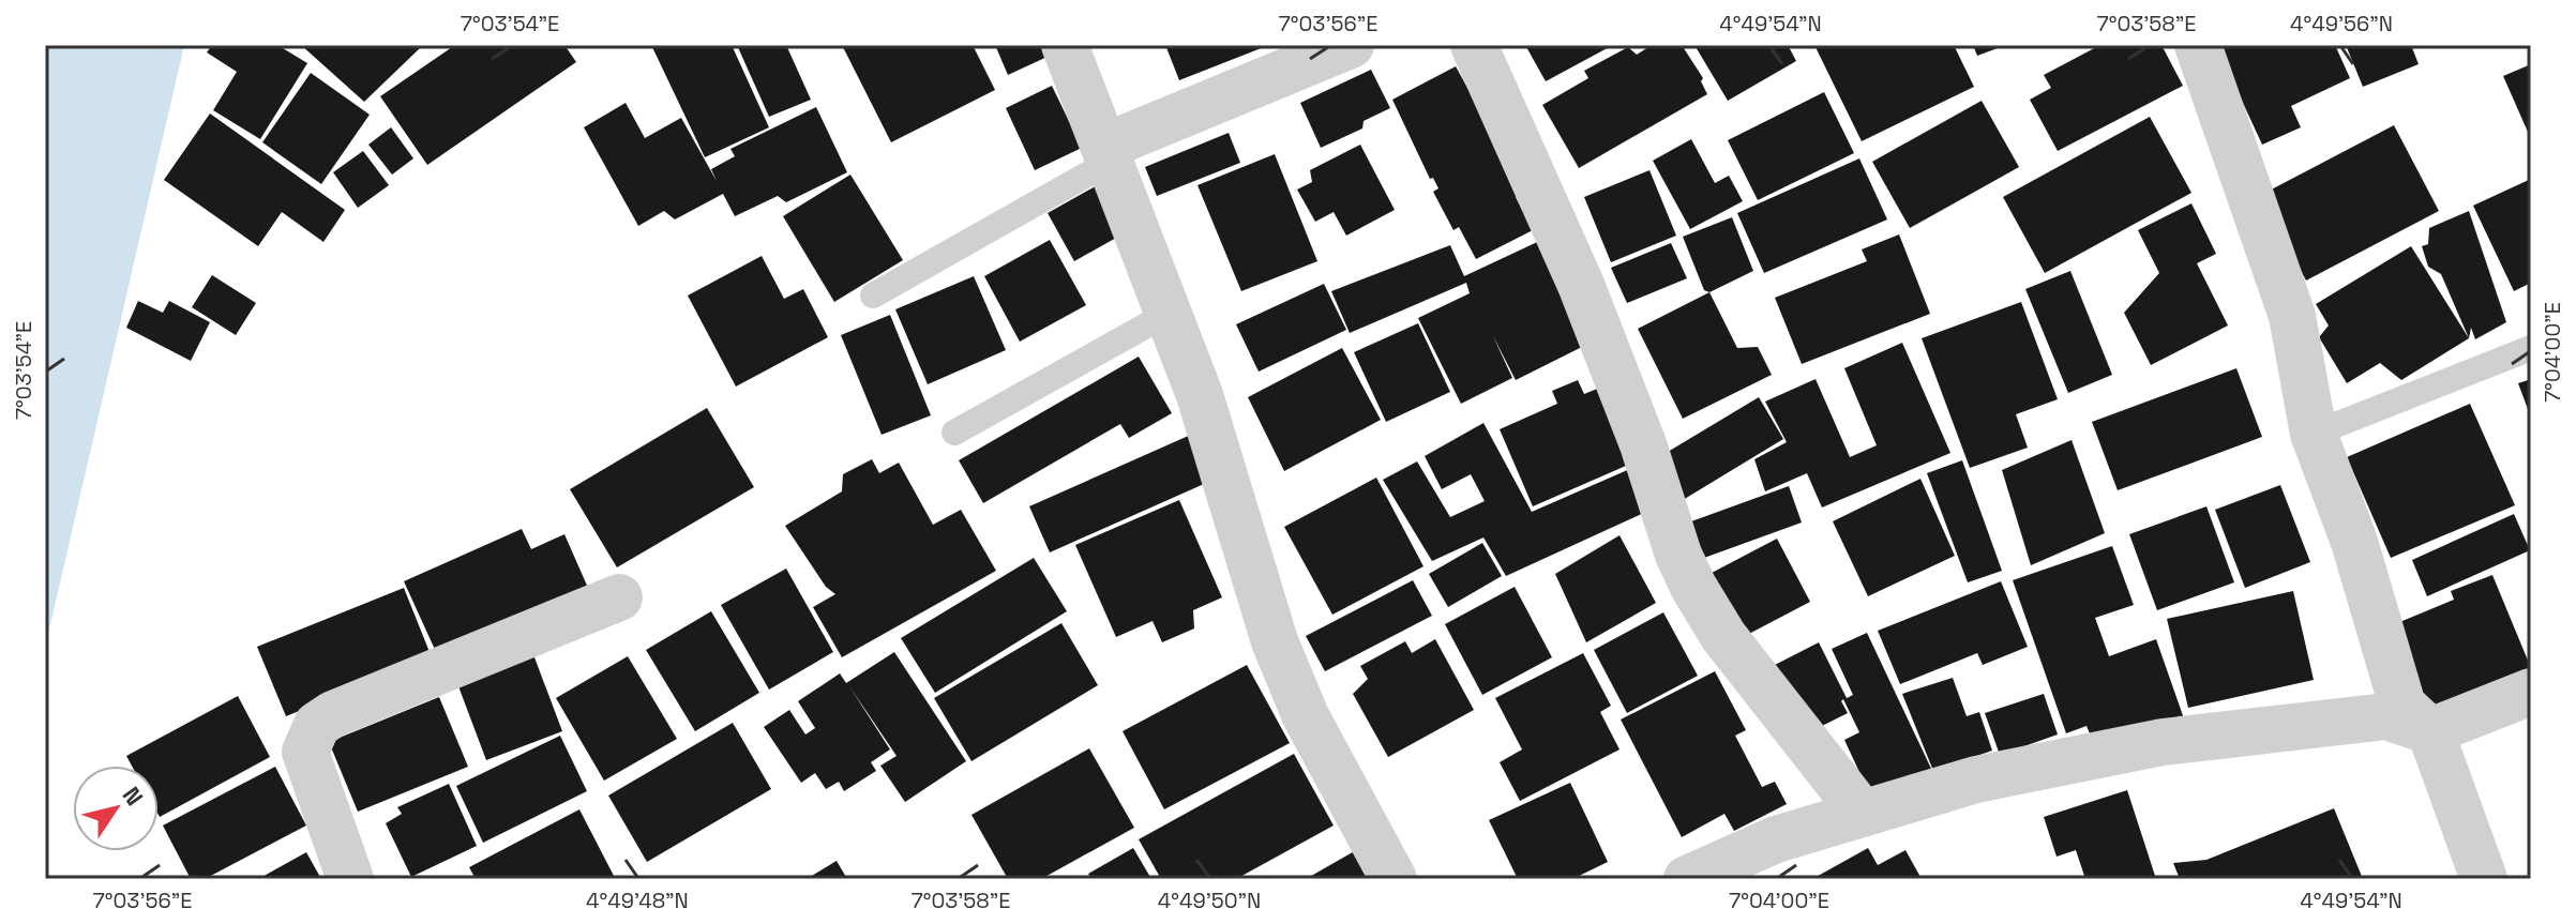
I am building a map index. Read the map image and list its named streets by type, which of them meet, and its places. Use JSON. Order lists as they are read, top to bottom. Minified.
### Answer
{"north":"top right","coordinates":["7°03'54\"E","7°03'56\"E","4°49'54\"N","7°03'58\"E","4°49'56\"N","7°04'00\"E","4°49'48\"N","4°49'50\"N"]}
